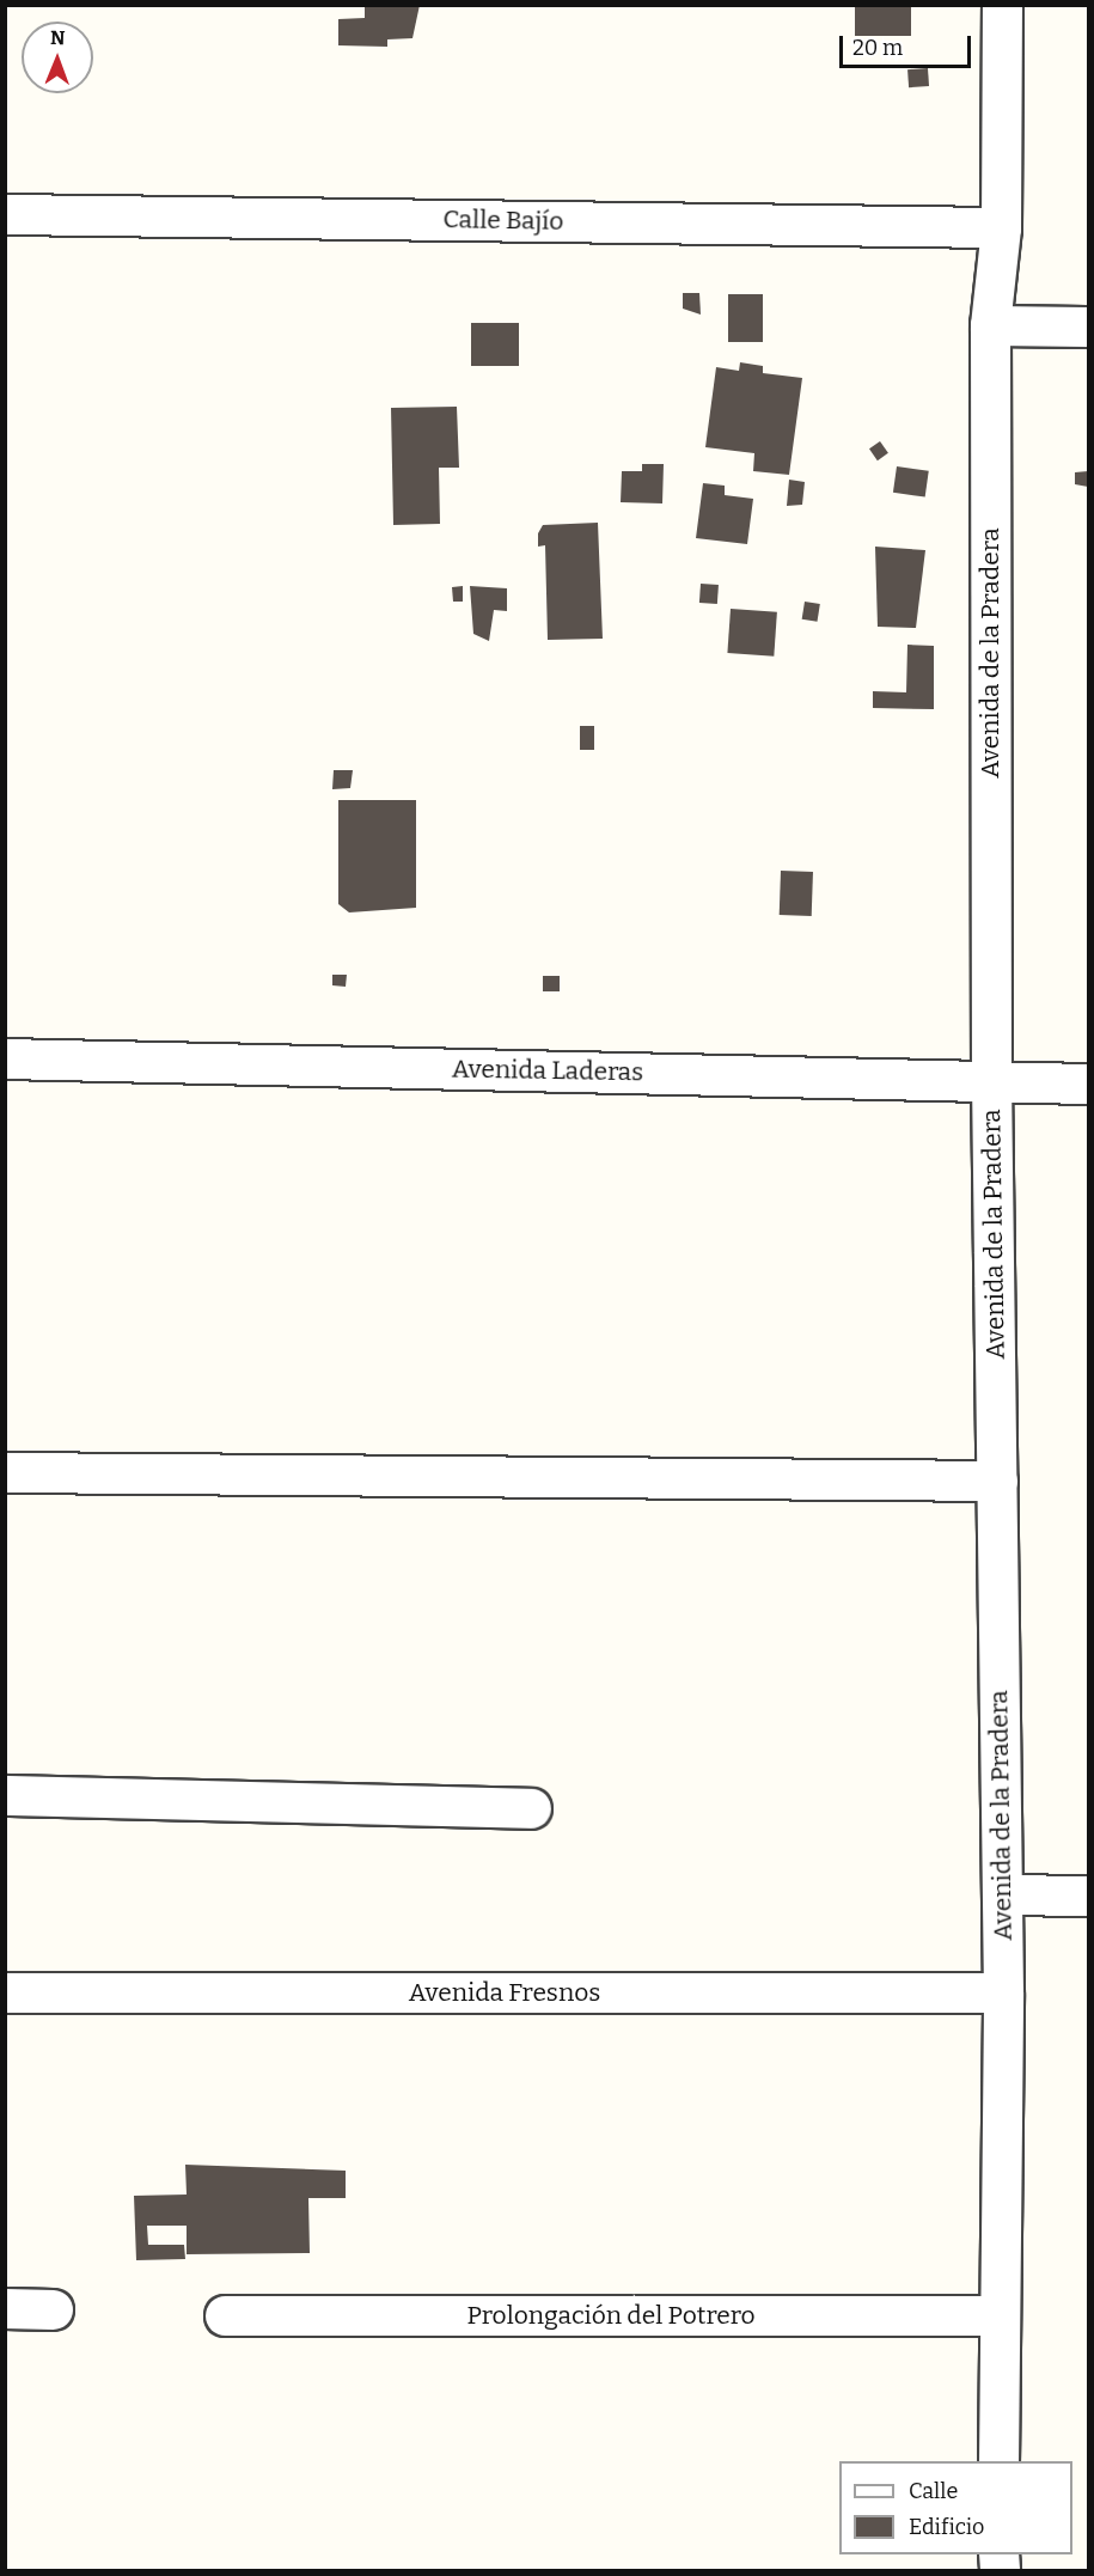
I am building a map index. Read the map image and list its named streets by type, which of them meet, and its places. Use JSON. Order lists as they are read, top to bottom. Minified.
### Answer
{"streets":{"street":["Calle Bajío","Avenida de la Pradera","Avenida Laderas","Avenida Fresnos","Prolongación del Potrero"]},"crossings":[["Calle Bajío","Avenida de la Pradera"],["Avenida de la Pradera","Avenida Laderas"],["Avenida de la Pradera","Avenida Fresnos"],["Avenida de la Pradera","Prolongación del Potrero"]],"legend":["Calle","Edificio"],"scale_bar":"20 m","north":"top"}
